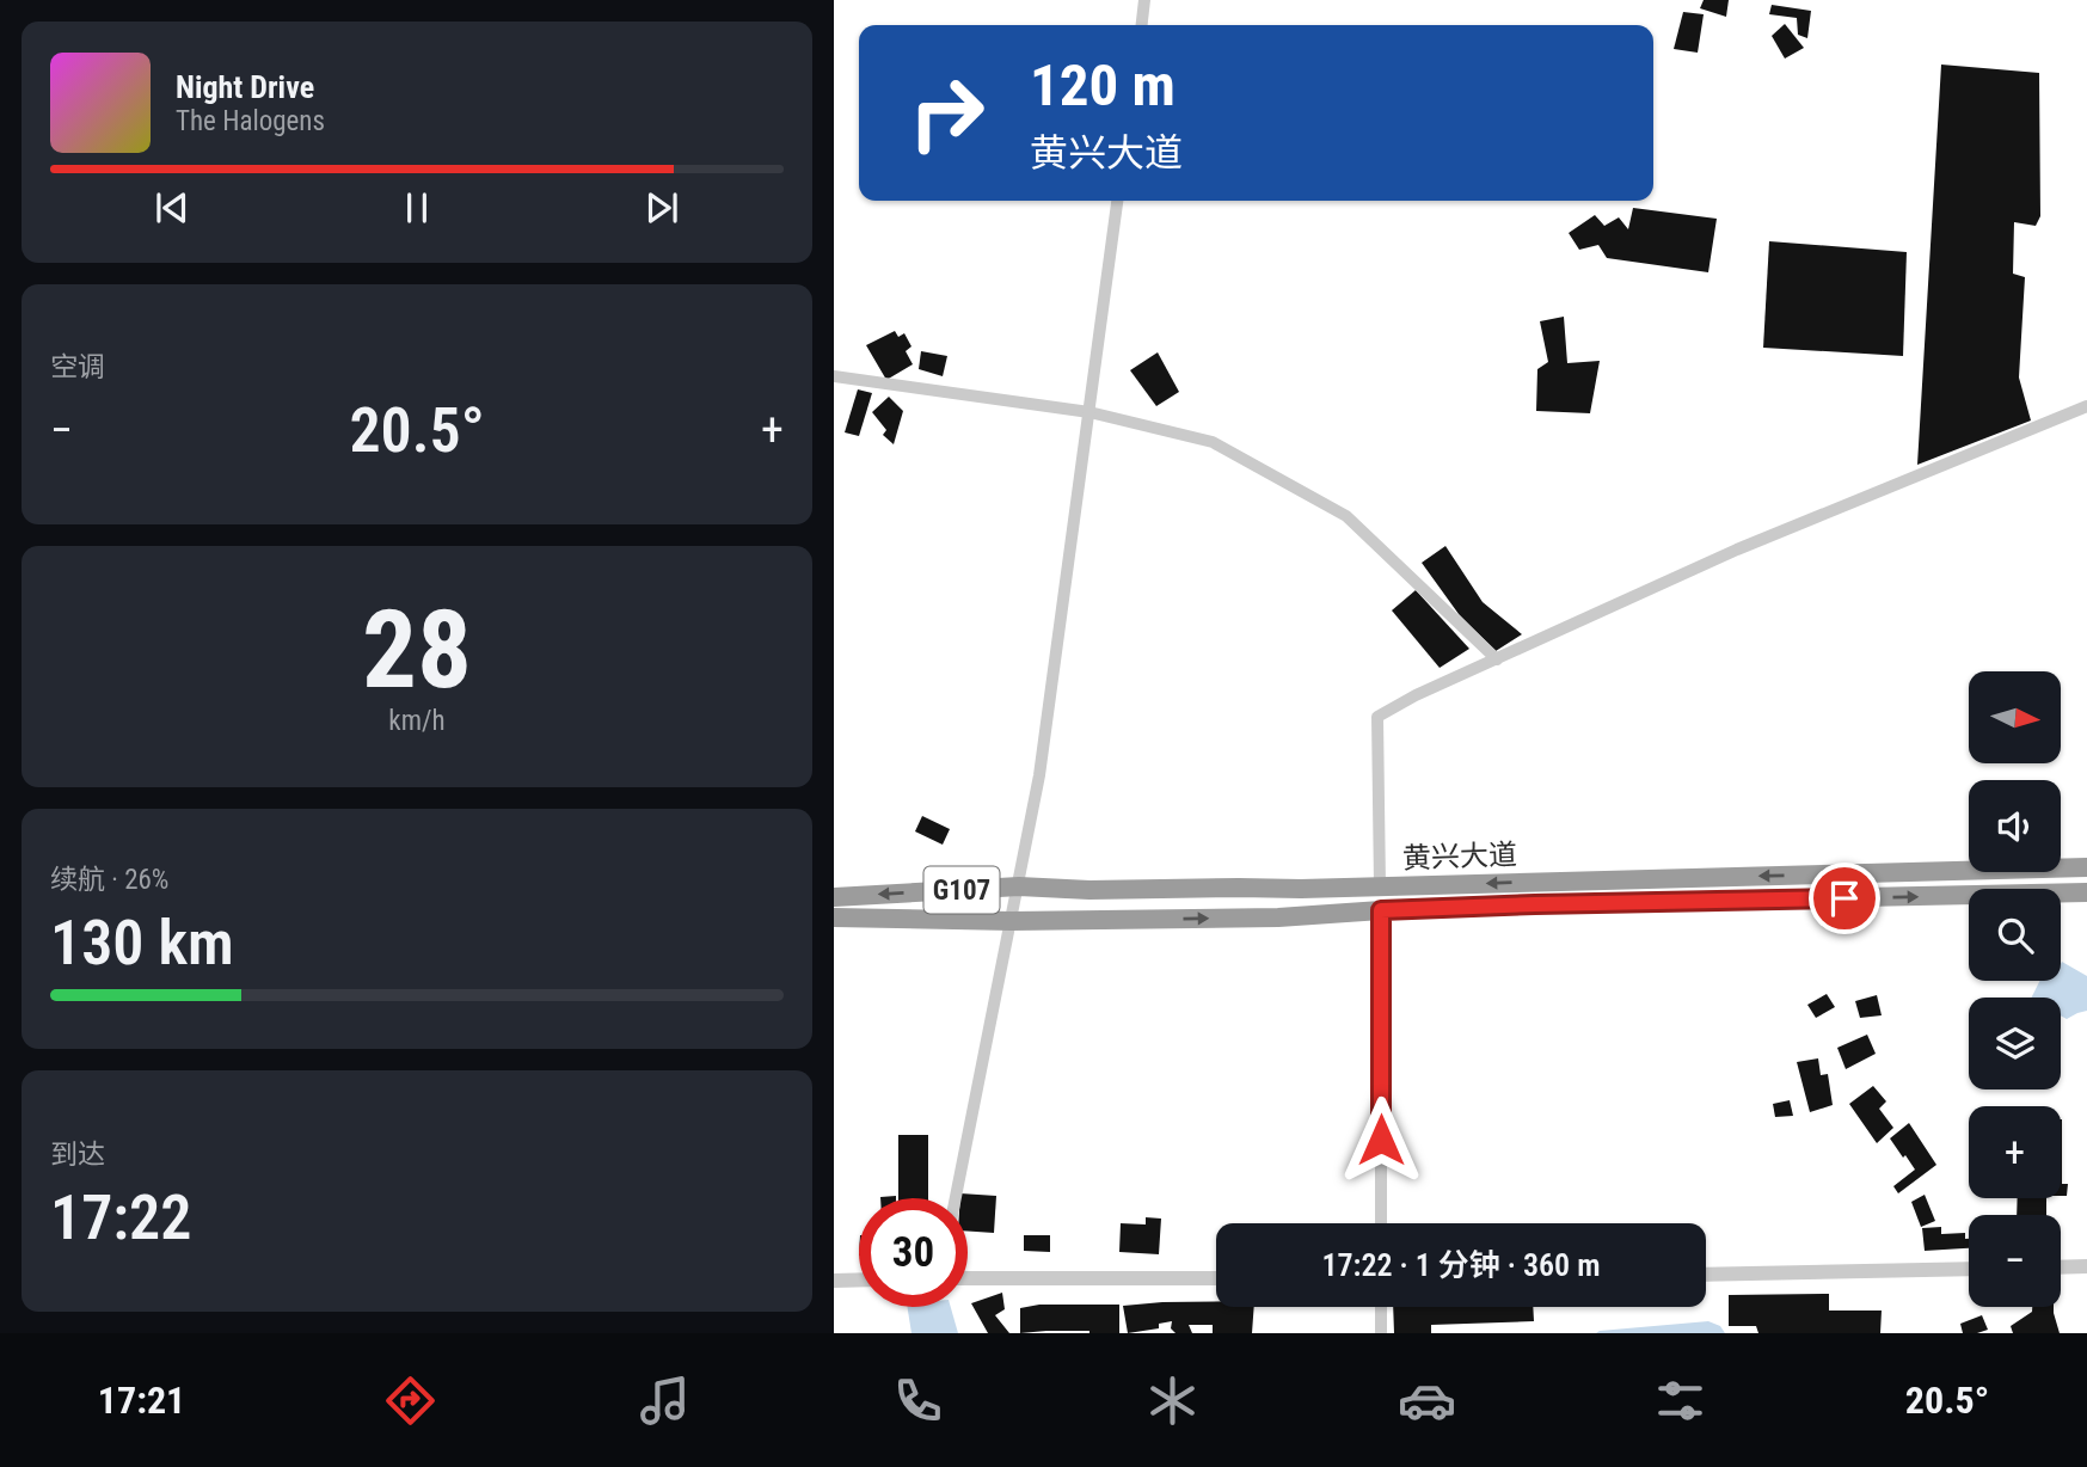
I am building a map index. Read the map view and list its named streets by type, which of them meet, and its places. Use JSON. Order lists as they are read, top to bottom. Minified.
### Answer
{"streets":{"highway":["黄兴大道","G107"]},"north":"right","page":{"turn":["120 m","黄兴大道"],"song":["Night Drive","The Halogens"],"tile":["空调",["28","km/h"],["续航 · 26%","130 km"],["到达","17:22"]],"heat":["−","20.5°","+"],"map_buttons":["+","−"],"limit":"30","trip":"17:22 · 1 分钟 · 360 m","tabs":["17:21","20.5°"]}}
